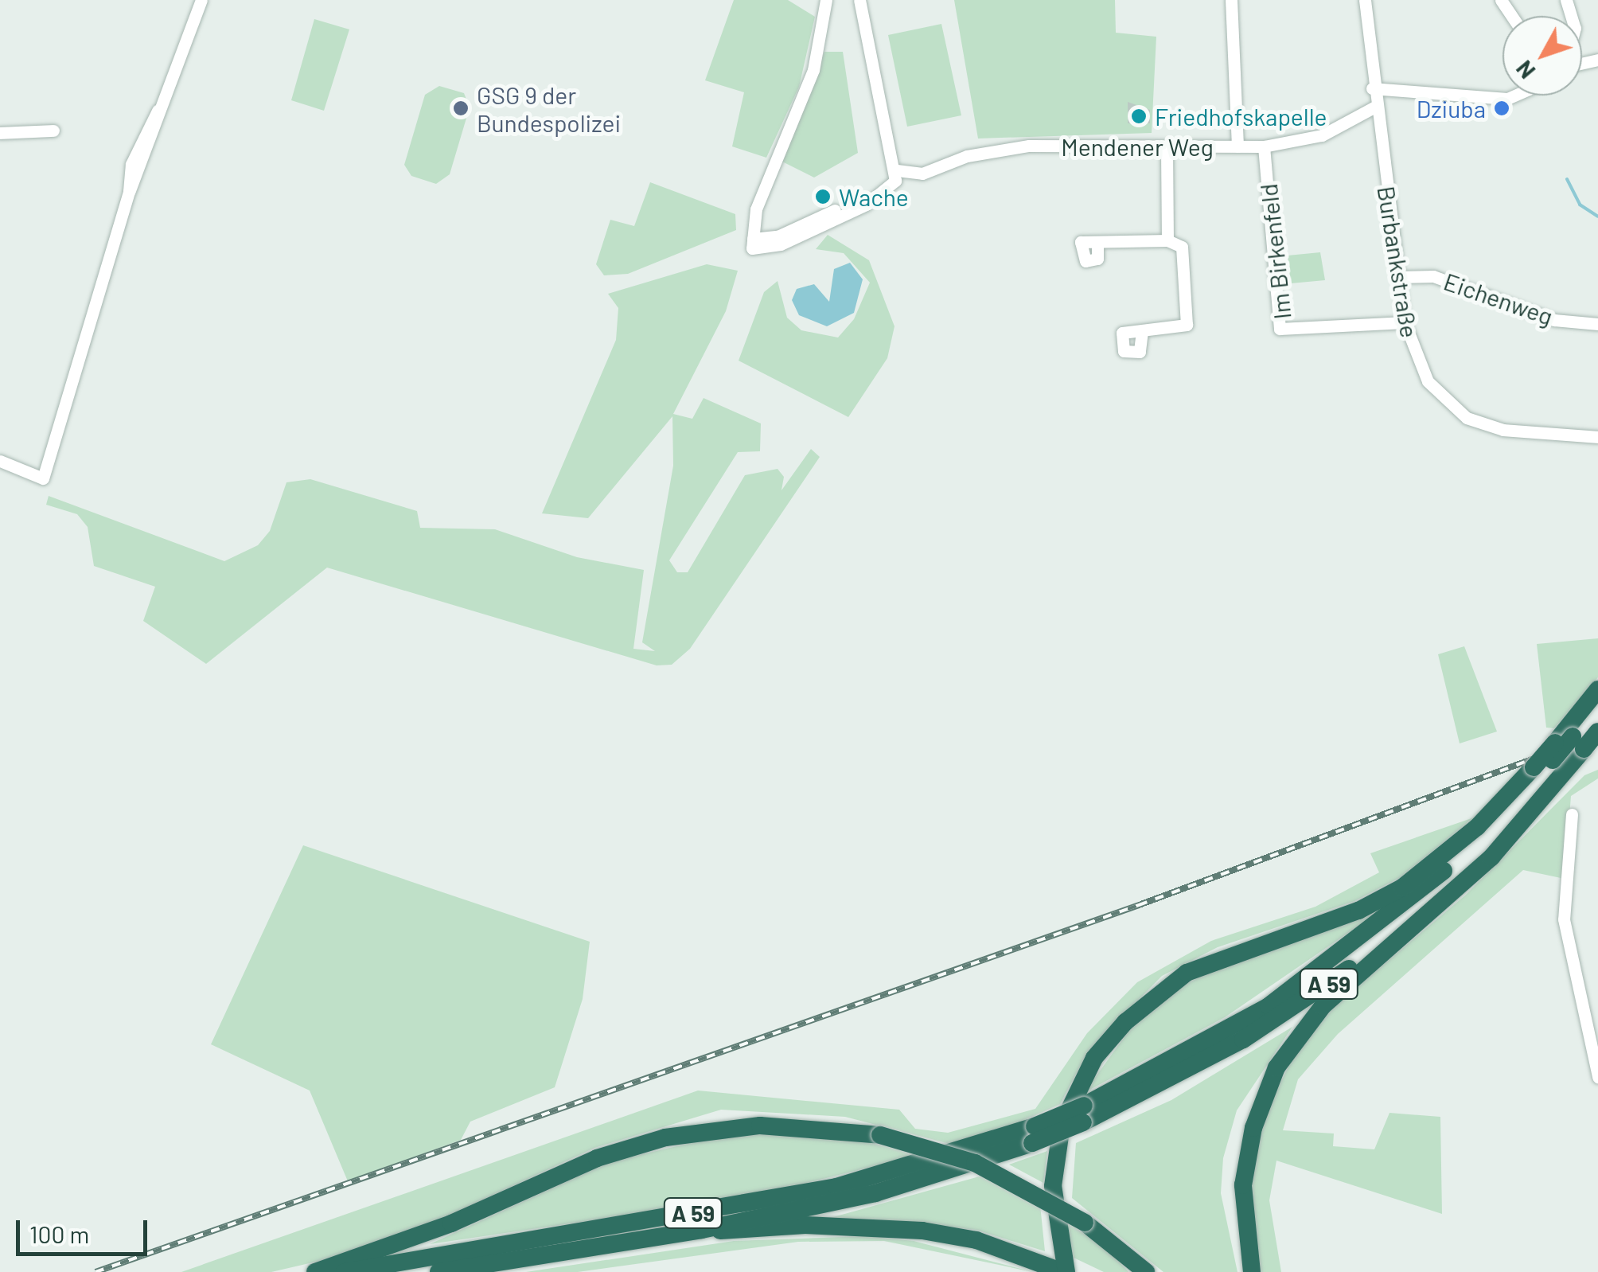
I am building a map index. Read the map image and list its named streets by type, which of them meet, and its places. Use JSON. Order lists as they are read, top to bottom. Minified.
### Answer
{"streets":{"highway":["A 59"],"street":["Mendener Weg","Im Birkenfeld","Burbankstraße","Eichenweg"]},"crossings":[["Mendener Weg","Im Birkenfeld"],["Mendener Weg","Burbankstraße"],["Im Birkenfeld","Burbankstraße"],["Burbankstraße","Eichenweg"]],"places":["GSG 9 der Bundespolizei","Dziuba","Friedhofskapelle","Wache"],"scale_bar":"100 m","north":"bottom left"}
